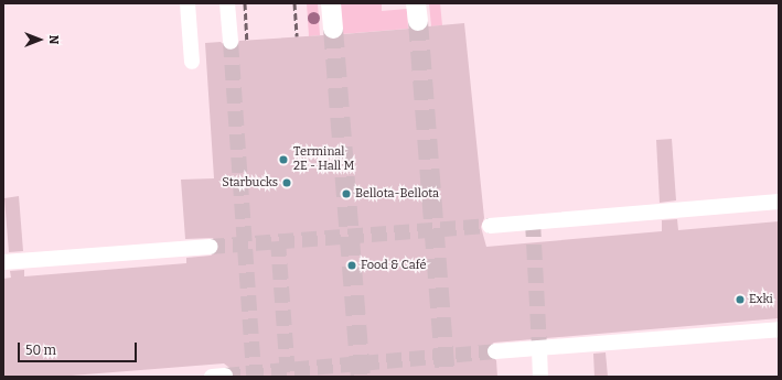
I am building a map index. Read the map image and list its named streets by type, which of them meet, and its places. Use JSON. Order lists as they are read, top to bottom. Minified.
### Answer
{"places":["Terminal 2E - Hall M","Starbucks","Bellota-Bellota","Food & Café","Exki"],"scale_bar":"50 m","north":"right"}
